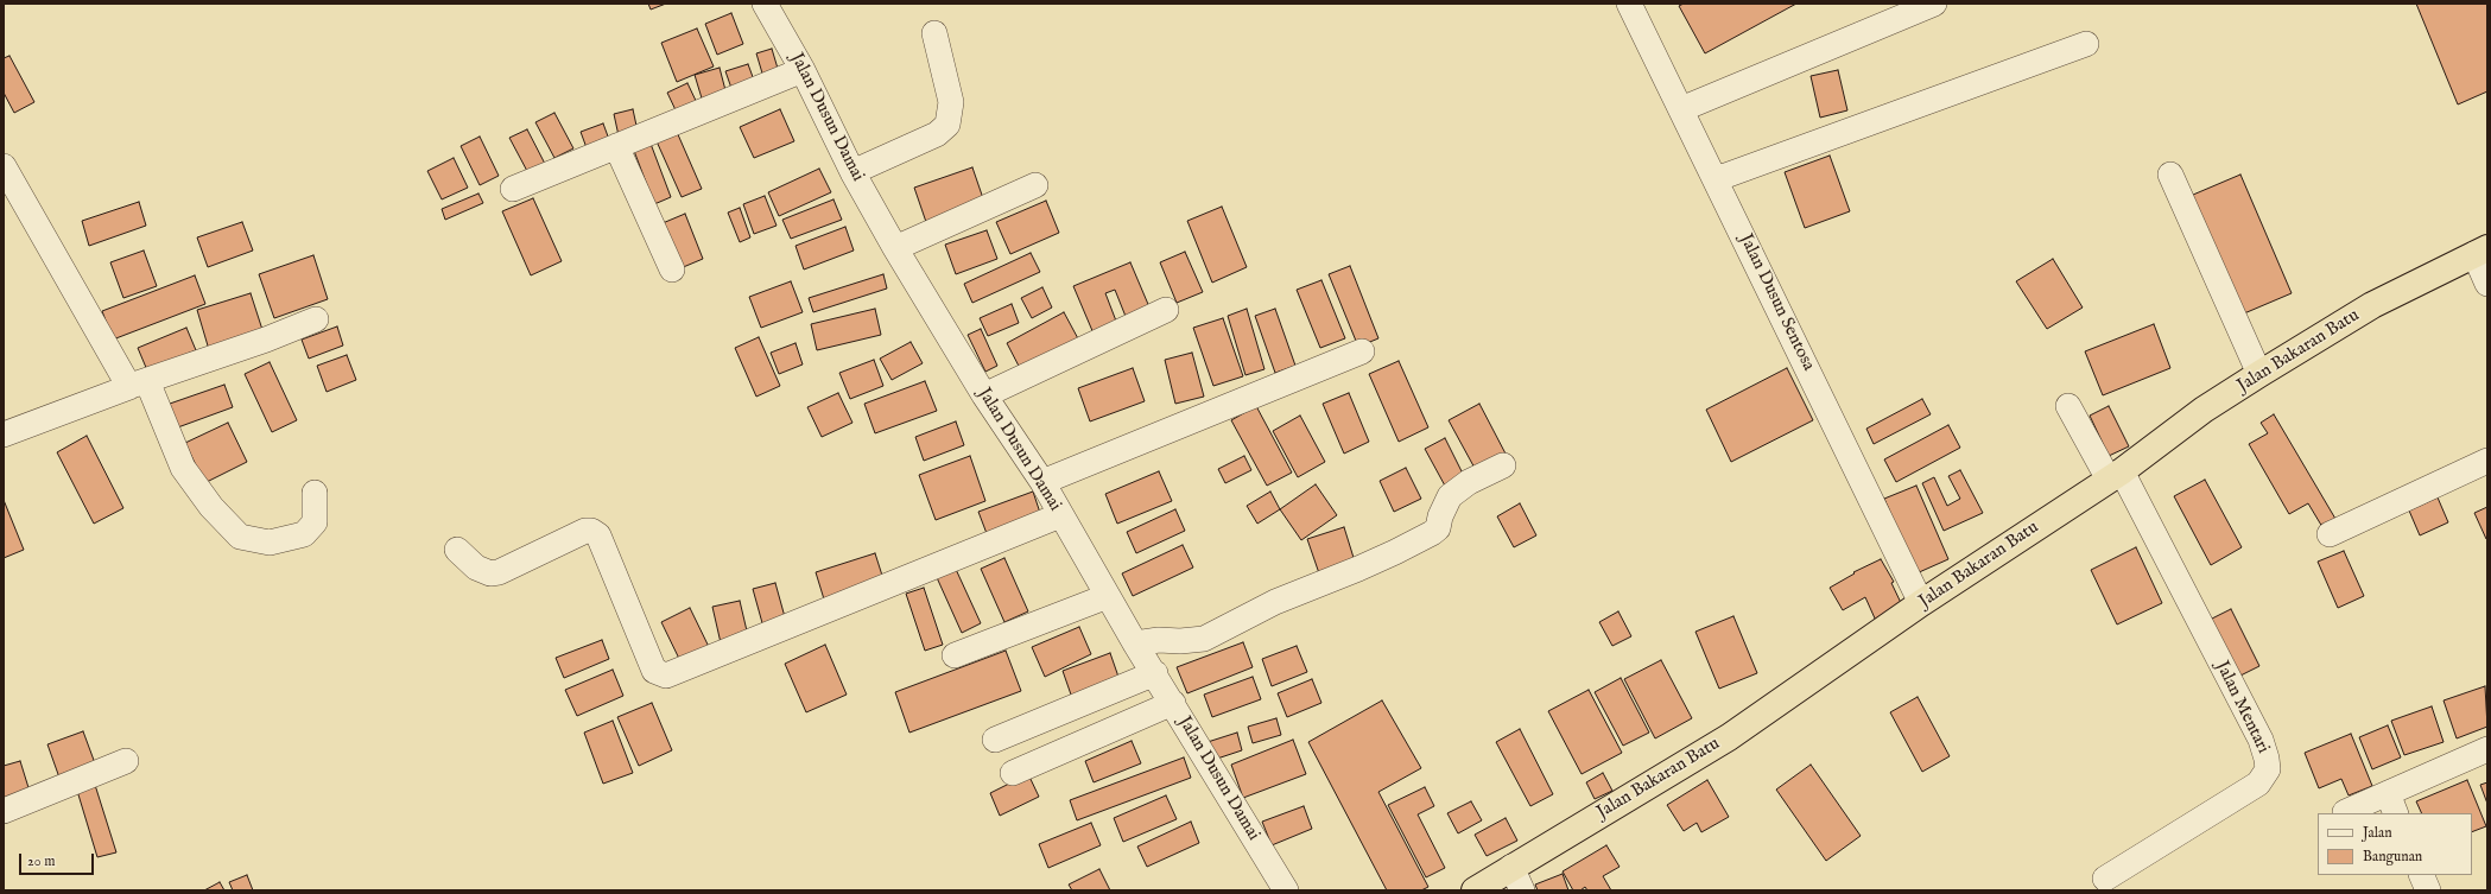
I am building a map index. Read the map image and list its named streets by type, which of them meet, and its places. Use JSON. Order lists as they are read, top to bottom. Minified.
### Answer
{"streets":{"highway":["Jalan Bakaran Batu"],"street":["Jalan Dusun Damai","Jalan Dusun Sentosa","Jalan Mentari"]},"crossings":[["Jalan Dusun Sentosa","Jalan Bakaran Batu"],["Jalan Bakaran Batu","Jalan Mentari"]],"legend":["Jalan","Bangunan"],"scale_bar":"20 m"}
